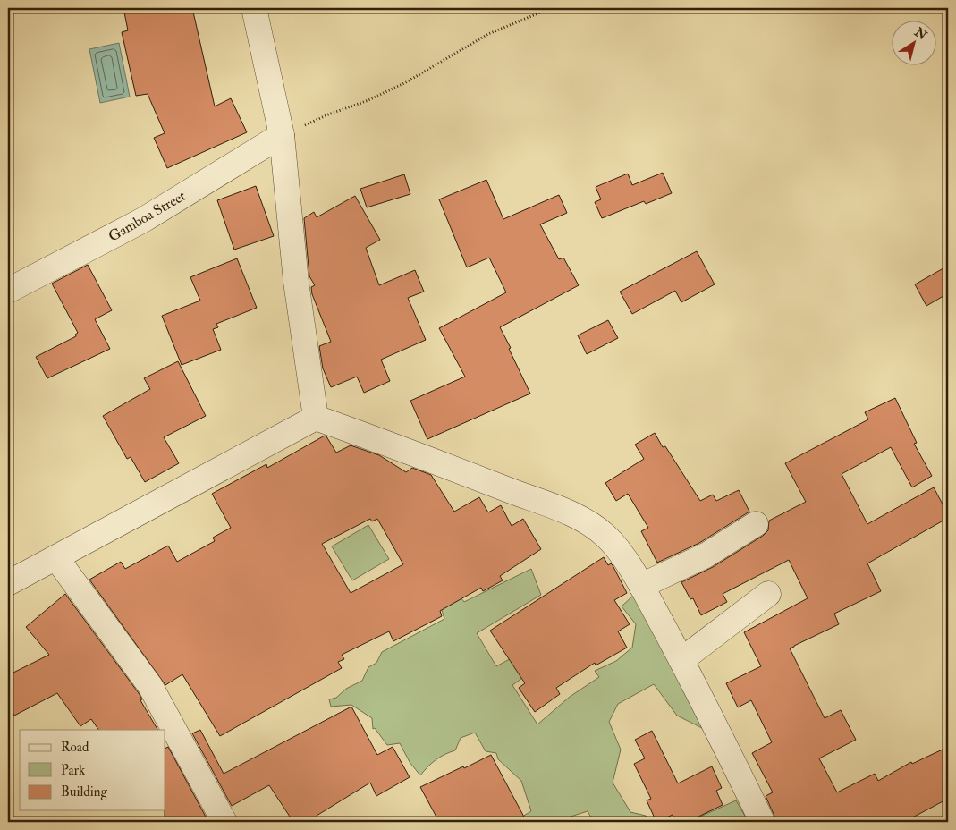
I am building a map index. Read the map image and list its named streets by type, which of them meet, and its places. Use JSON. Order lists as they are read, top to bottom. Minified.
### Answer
{"streets":{"street":["Gamboa Street"]},"legend":["Road","Park","Building"],"north":"top right"}
